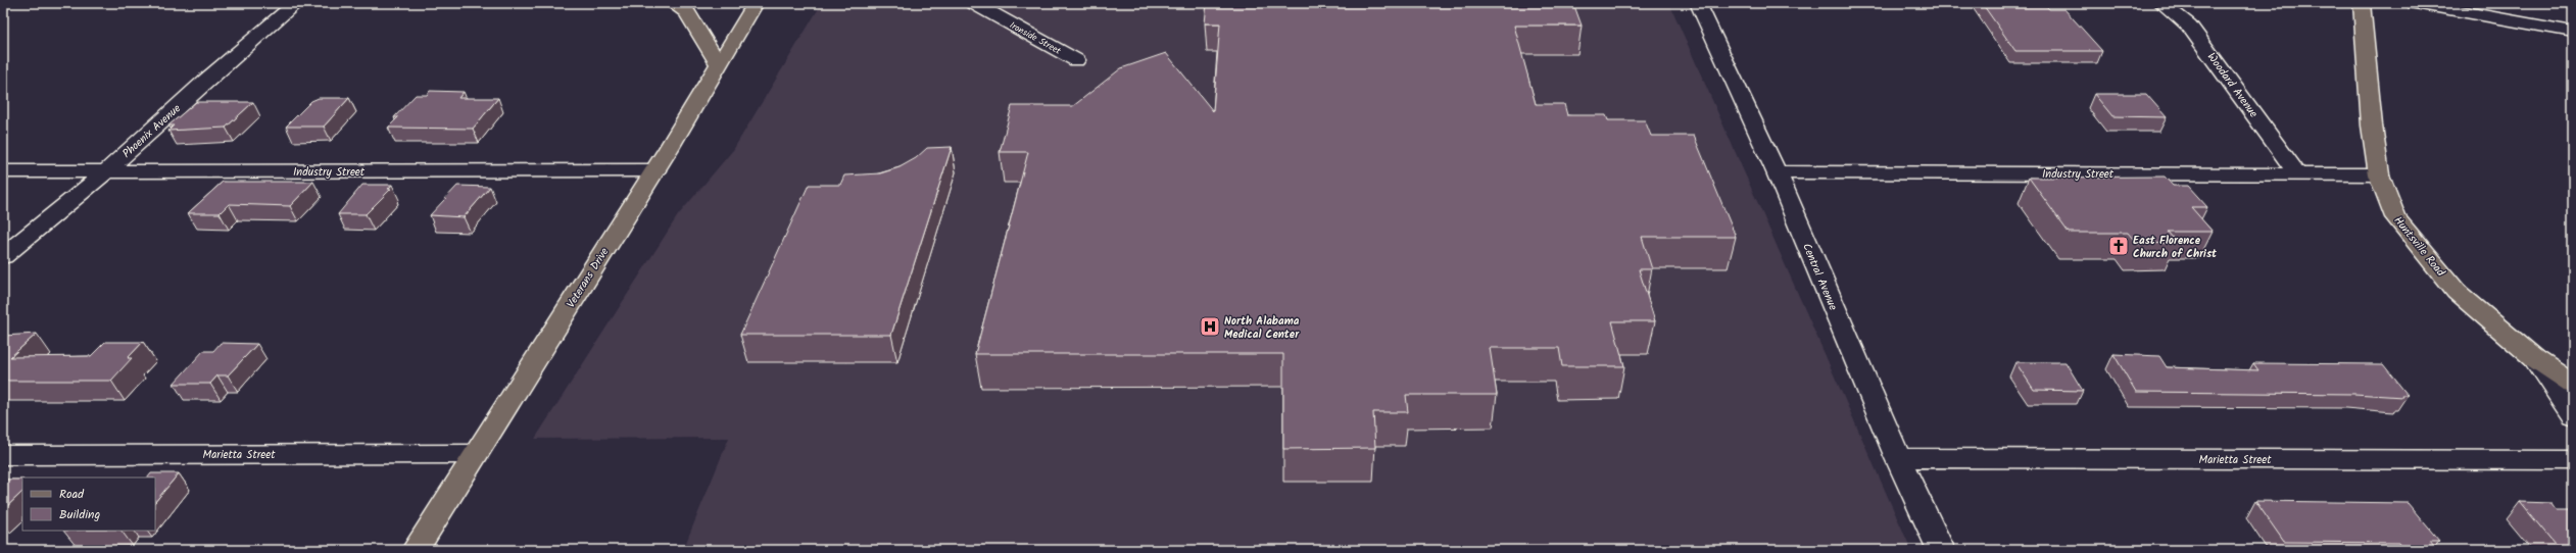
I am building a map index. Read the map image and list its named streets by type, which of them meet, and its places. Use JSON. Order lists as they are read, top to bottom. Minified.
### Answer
{"streets":{"main road":["Huntsville Road","Veterans Drive"],"street":["Ironside Street","Woodard Avenue","Phoenix Avenue","Industry Street","Central Avenue","Marietta Street"]},"crossings":[["Woodard Avenue","Industry Street"],["Phoenix Avenue","Industry Street"],["Industry Street","Huntsville Road"],["Industry Street","Central Avenue"],["Industry Street","Veterans Drive"],["Central Avenue","Marietta Street"],["Veterans Drive","Marietta Street"]],"places":{"church":["East Florence Church of Christ"],"hospital":["North Alabama Medical Center"]},"legend":["Road","Building"]}
